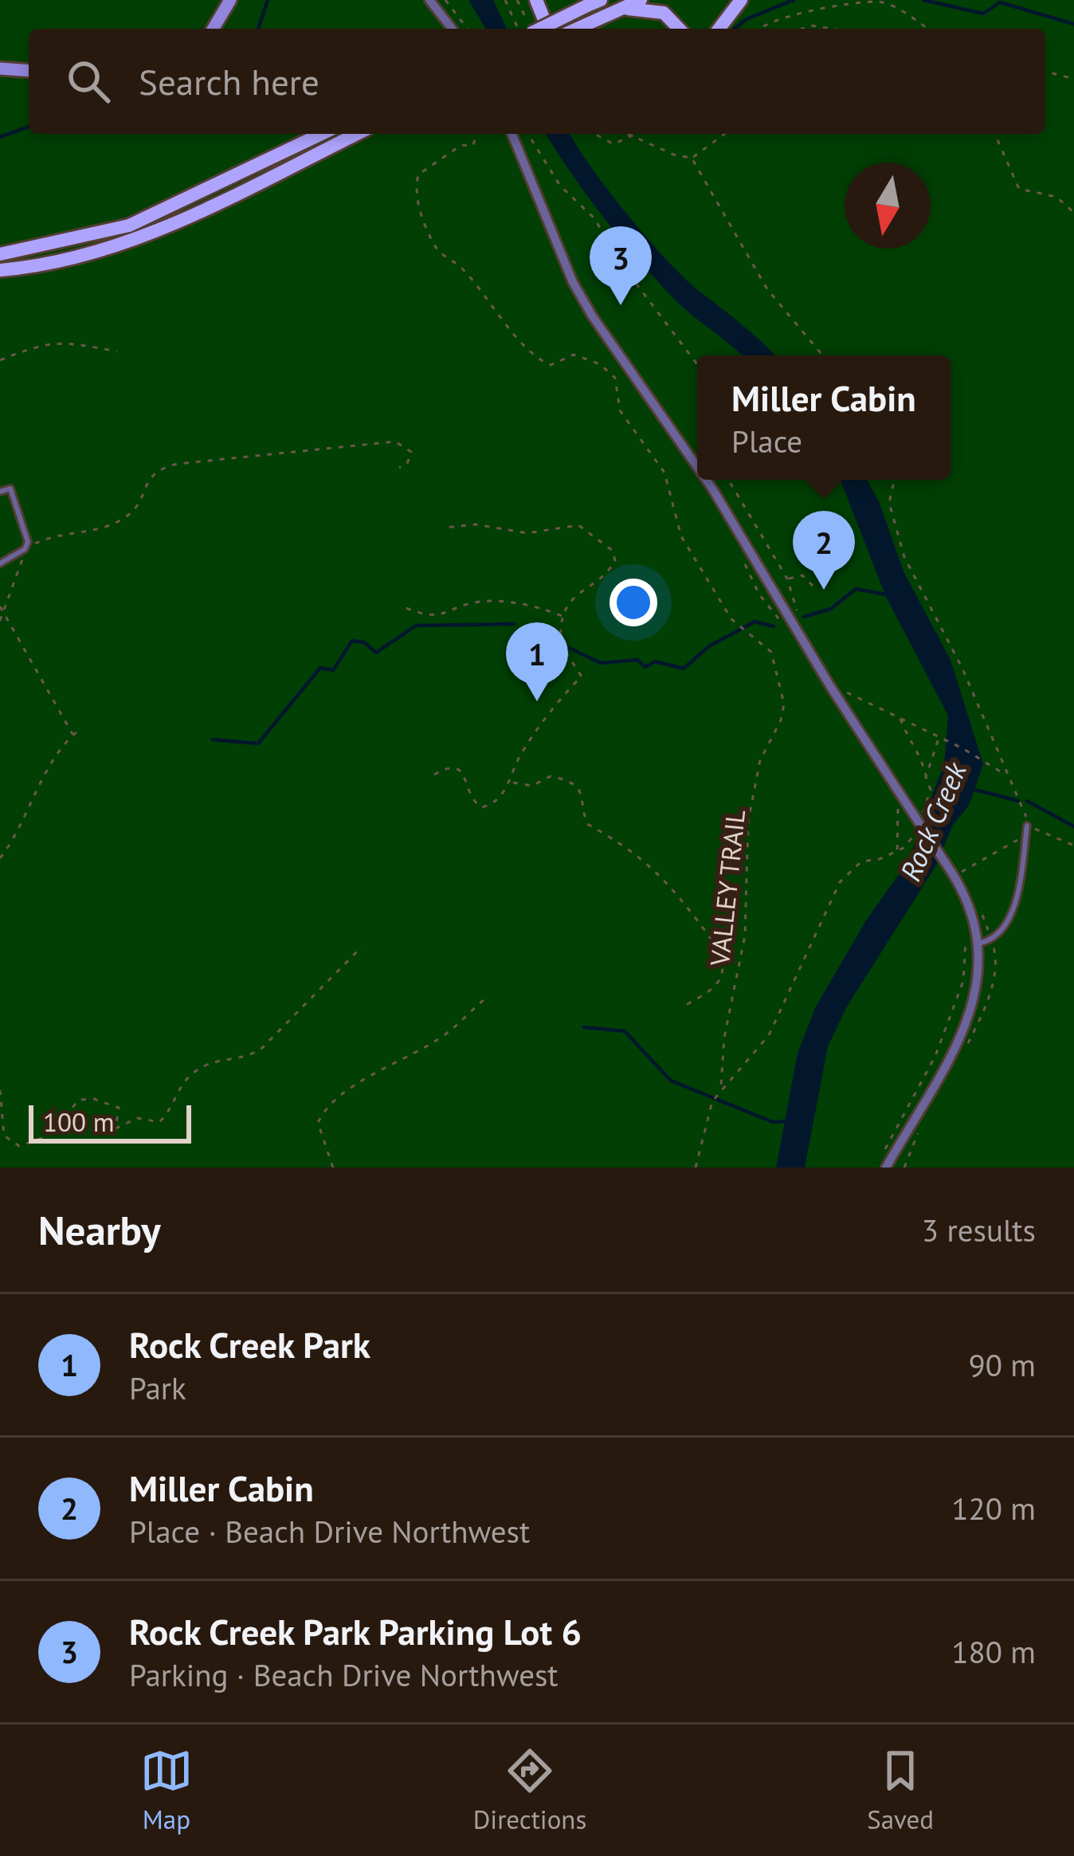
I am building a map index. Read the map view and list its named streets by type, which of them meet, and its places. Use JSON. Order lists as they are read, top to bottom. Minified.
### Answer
{"streets":{"path":["VALLEY TRAIL"]},"water":["Rock Creek"],"scale_bar":"100 m","north":"bottom","page":{"search":"Search here","pins":["3","2","1"],"popup":["Miller Cabin","Place"],"scale":"100 m","heading":["Nearby","3 results"],"list":[{"mark":"1","name":"Rock Creek Park","note":"Park","value":"90 m"},{"mark":"2","name":"Miller Cabin","note":"Place · Beach Drive Northwest","value":"120 m"},{"mark":"3","name":"Rock Creek Park Parking Lot 6","note":"Parking · Beach Drive Northwest","value":"180 m"}],"nav":["Map","Directions","Saved"]}}
